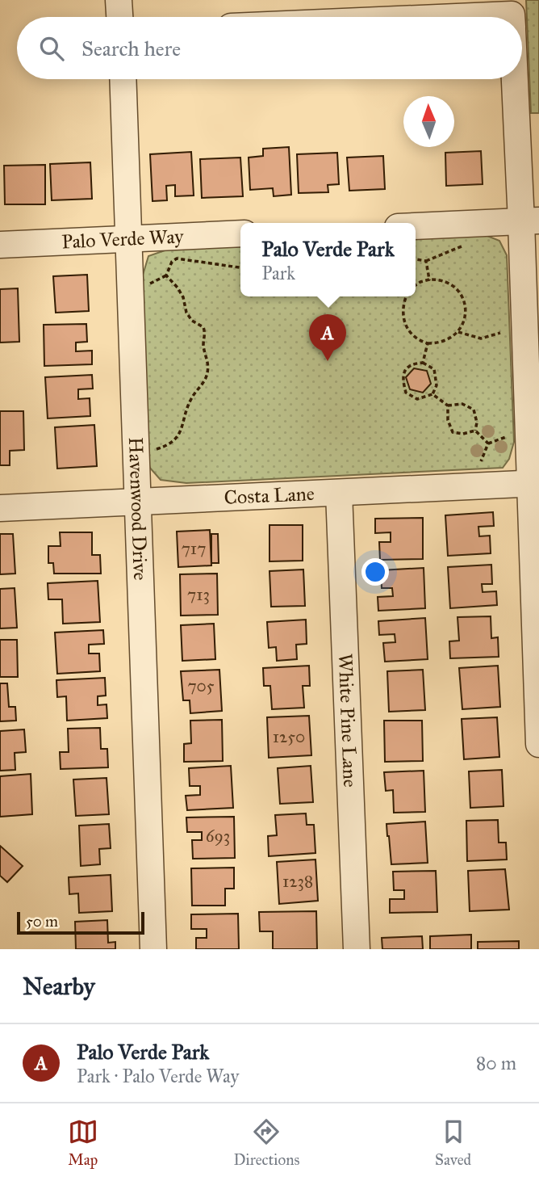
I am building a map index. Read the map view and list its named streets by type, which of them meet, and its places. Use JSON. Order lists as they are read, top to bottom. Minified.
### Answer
{"streets":{"street":["Palo Verde Way","Costa Lane","Havenwood Drive","White Pine Lane"]},"crossings":[["Palo Verde Way","Havenwood Drive"],["Costa Lane","Havenwood Drive"],["Costa Lane","White Pine Lane"]],"house_numbers":["717","713","705","1250","693","1238"],"scale_bar":"50 m","north":"top","page":{"search":"Search here","popup":["Palo Verde Park","Park"],"pins":"A","scale":"50 m","heading":"Nearby","list":[{"mark":"A","name":"Palo Verde Park","note":"Park · Palo Verde Way","value":"80 m"}],"nav":["Map","Directions","Saved"]}}
